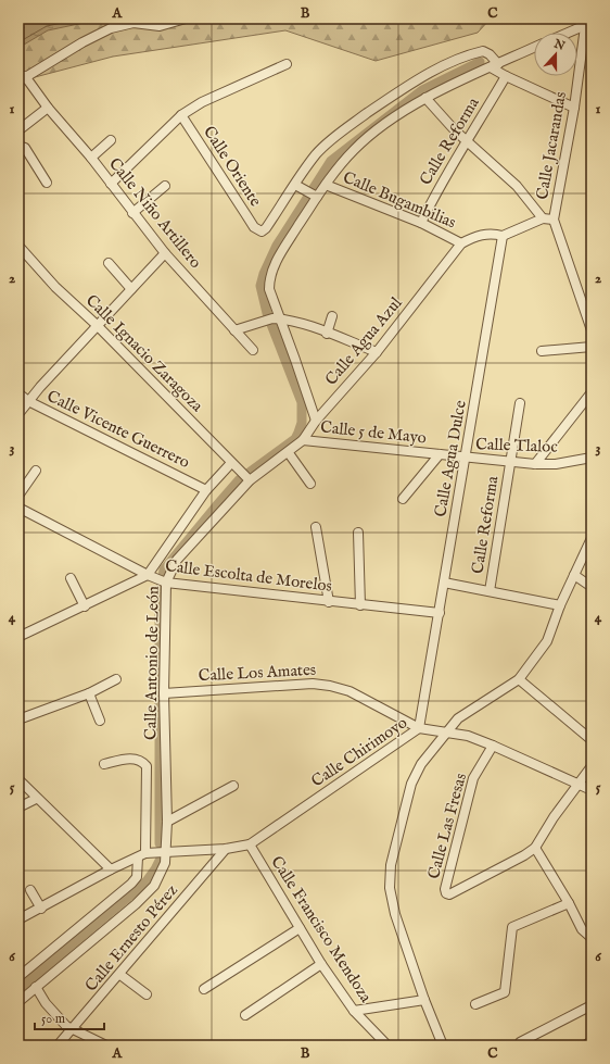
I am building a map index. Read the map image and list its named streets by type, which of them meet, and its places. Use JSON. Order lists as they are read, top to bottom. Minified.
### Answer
{"streets":{"street":["Calle Reforma","Calle Jacarandas","Calle Oriente","Calle Bugambilias","Calle Niño Artillero","Calle Agua Azul","Calle Ignacio Zaragoza","Calle Vicente Guerrero","Calle 5 de Mayo","Calle Tlaloc","Calle Agua Dulce","Calle Escolta de Morelos","Calle Antonio de León","Calle Los Amates","Calle Chirimoyo","Calle Las Fresas","Calle Francisco Mendoza","Calle Ernesto Pérez"]},"crossings":[["Calle Reforma","Calle Jacarandas"],["Calle Reforma","Calle Bugambilias"],["Calle Reforma","Calle Tlaloc"],["Calle Bugambilias","Calle Agua Azul"],["Calle Agua Azul","Calle Ignacio Zaragoza"],["Calle Agua Azul","Calle 5 de Mayo"],["Calle Agua Azul","Calle Agua Dulce"],["Calle Agua Azul","Calle Antonio de León"],["Calle Ignacio Zaragoza","Calle Antonio de León"],["Calle 5 de Mayo","Calle Tlaloc"],["Calle 5 de Mayo","Calle Agua Dulce"],["Calle Tlaloc","Calle Agua Dulce"],["Calle Agua Dulce","Calle Escolta de Morelos"],["Calle Agua Dulce","Calle Los Amates"],["Calle Agua Dulce","Calle Chirimoyo"],["Calle Escolta de Morelos","Calle Antonio de León"],["Calle Antonio de León","Calle Los Amates"],["Calle Los Amates","Calle Chirimoyo"],["Calle Chirimoyo","Calle Las Fresas"],["Calle Chirimoyo","Calle Francisco Mendoza"]],"scale_bar":"50 m","north":"top","grid":{"columns":["A","B","C"],"rows":["1","2","3","4","5","6"]}}
